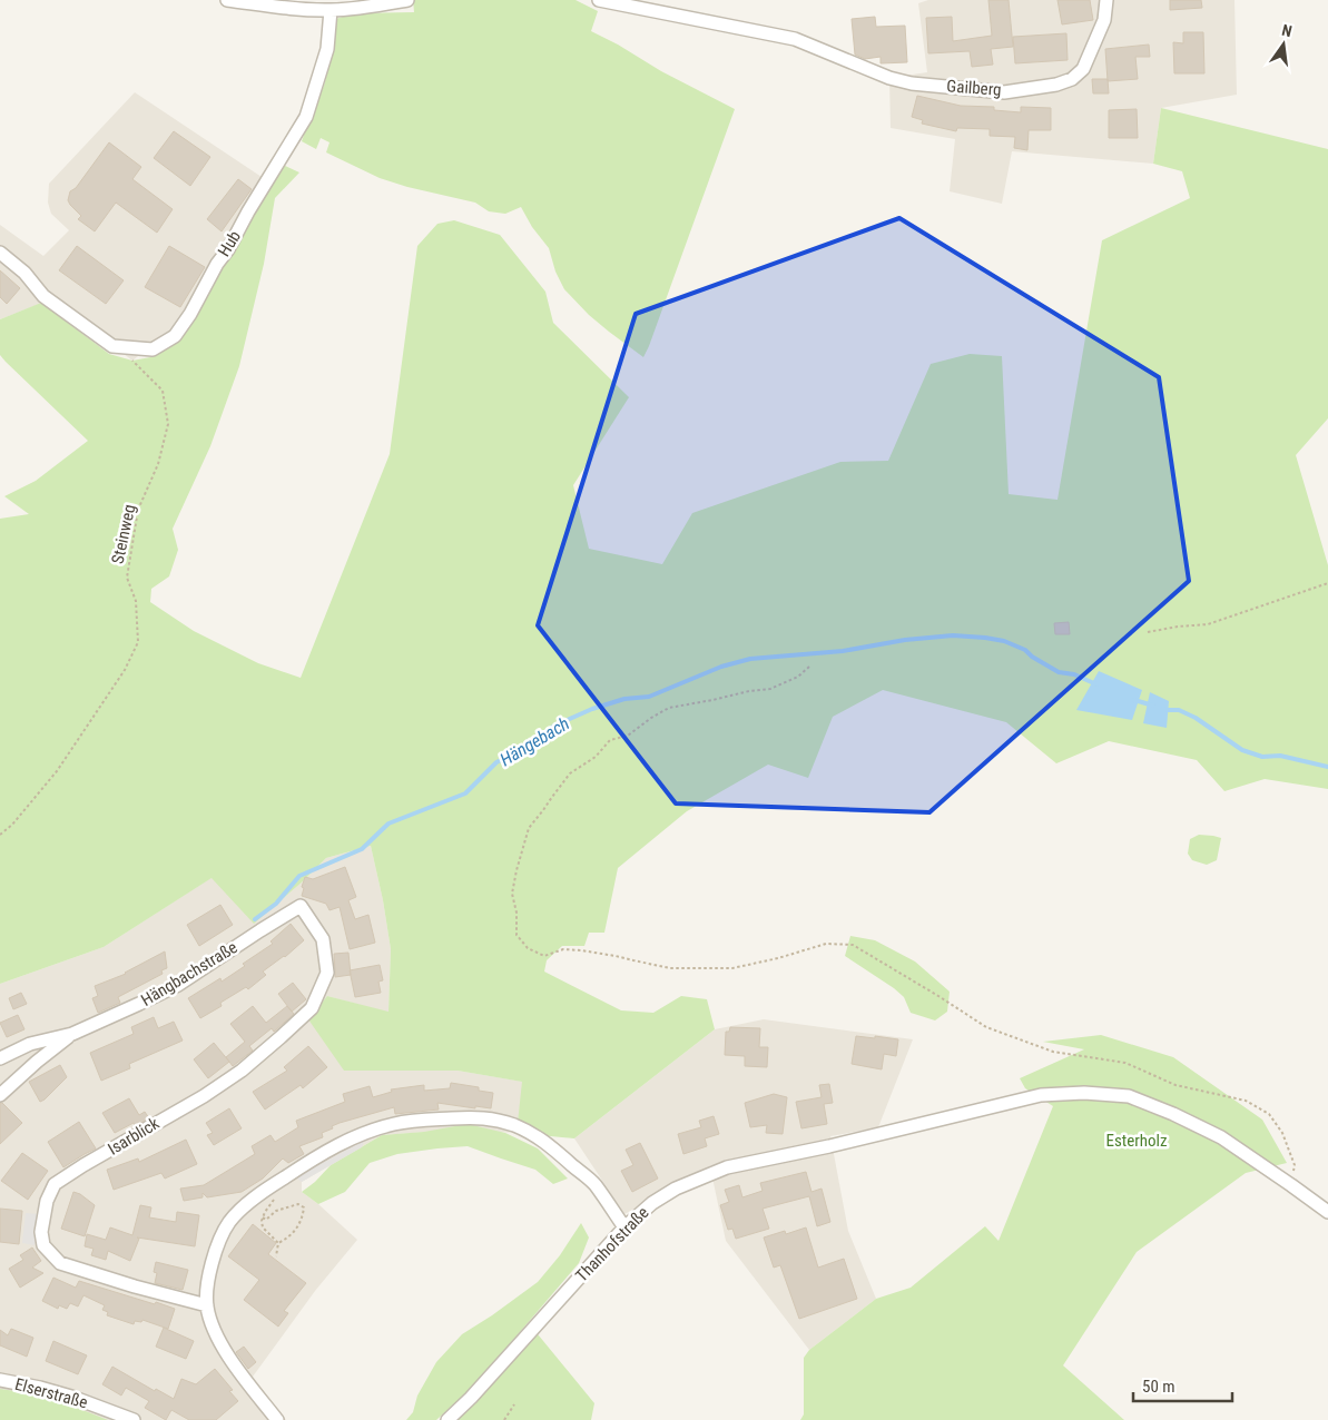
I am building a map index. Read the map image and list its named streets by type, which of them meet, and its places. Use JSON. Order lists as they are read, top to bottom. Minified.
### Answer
{"streets":{"street":["Gailberg","Hub","Hängbachstraße","Isarblick","Thanhofstraße","Elserstraße"],"path":["Steinweg"]},"crossings":[["Hub","Steinweg"],["Hängbachstraße","Isarblick"]],"water":["Hängebach"],"parks":["Esterholz"],"scale_bar":"50 m","north":"top"}
